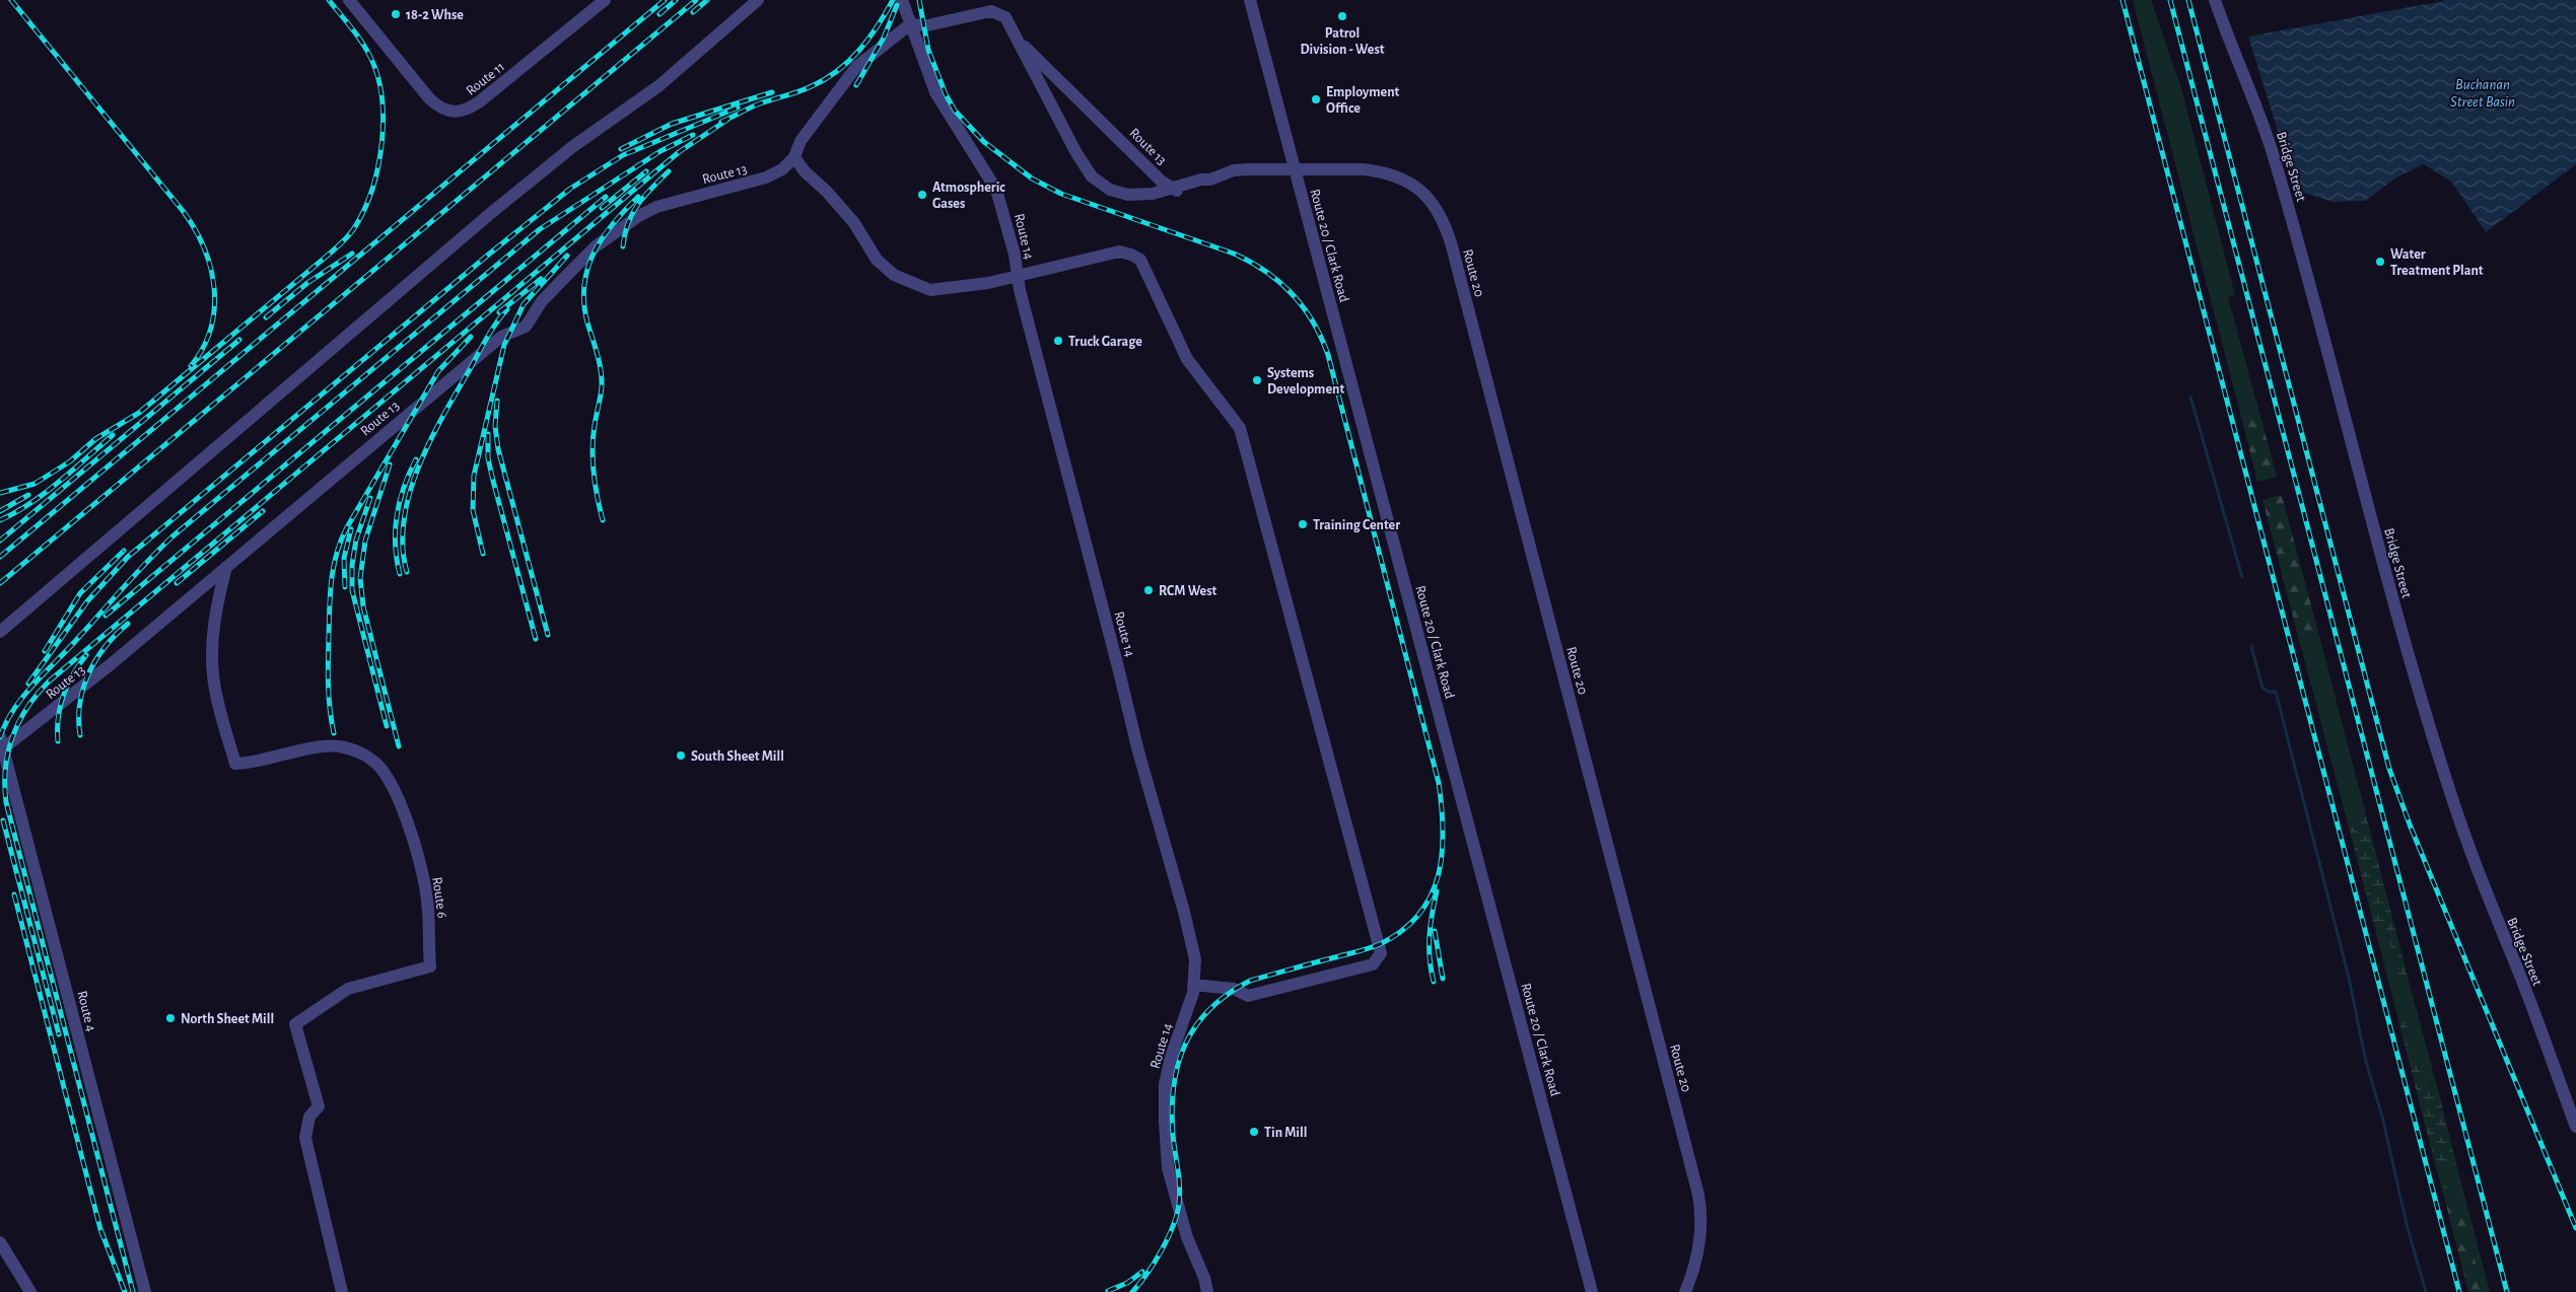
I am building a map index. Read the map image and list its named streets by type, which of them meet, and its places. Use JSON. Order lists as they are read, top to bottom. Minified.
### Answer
{"streets":{"street":["Route 11","Route 13","Bridge Street","Route 14","Route 20 / Clark Road","Route 20","Route 6","Route 4"]},"crossings":[["Route 13","Route 14"],["Route 13","Route 20 / Clark Road"],["Route 13","Route 20"],["Route 13","Route 6"],["Route 13","Route 4"],["Route 20 / Clark Road","Route 20"]],"water":["Buchanan Street Basin"],"places":["18-2 Whse","Patrol Division - West","Employment Office","Atmospheric Gases","Water Treatment Plant","Truck Garage","Systems Development","Training Center","RCM West","South Sheet Mill","North Sheet Mill","Tin Mill"]}
